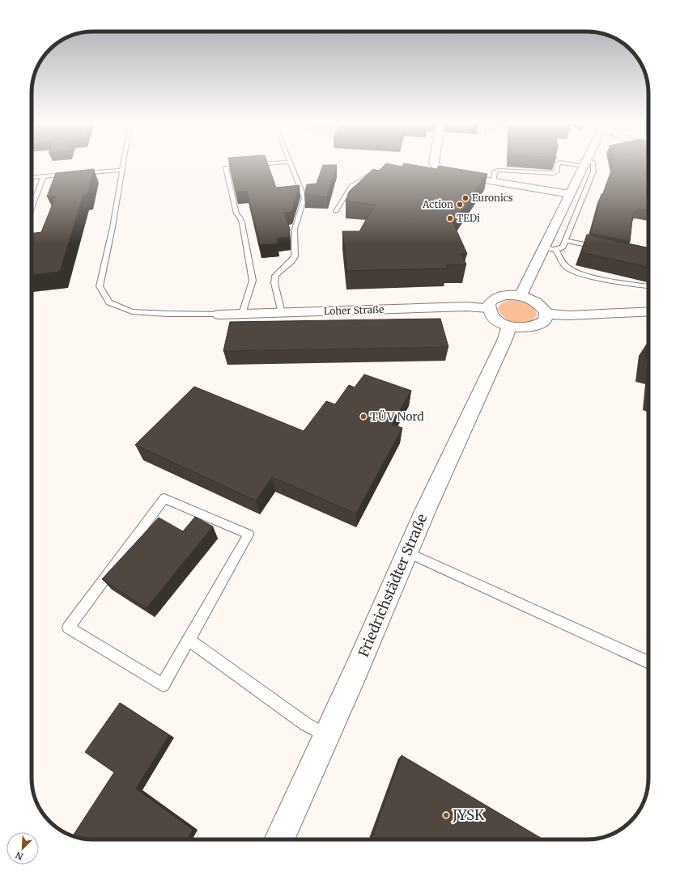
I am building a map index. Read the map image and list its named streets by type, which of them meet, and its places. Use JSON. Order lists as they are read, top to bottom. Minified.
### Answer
{"streets":{"street":["Loher Straße","Friedrichstädter Straße"]},"places":["Euronics","Action","TEDi","TÜV Nord","JYSK"],"north":"bottom left"}
